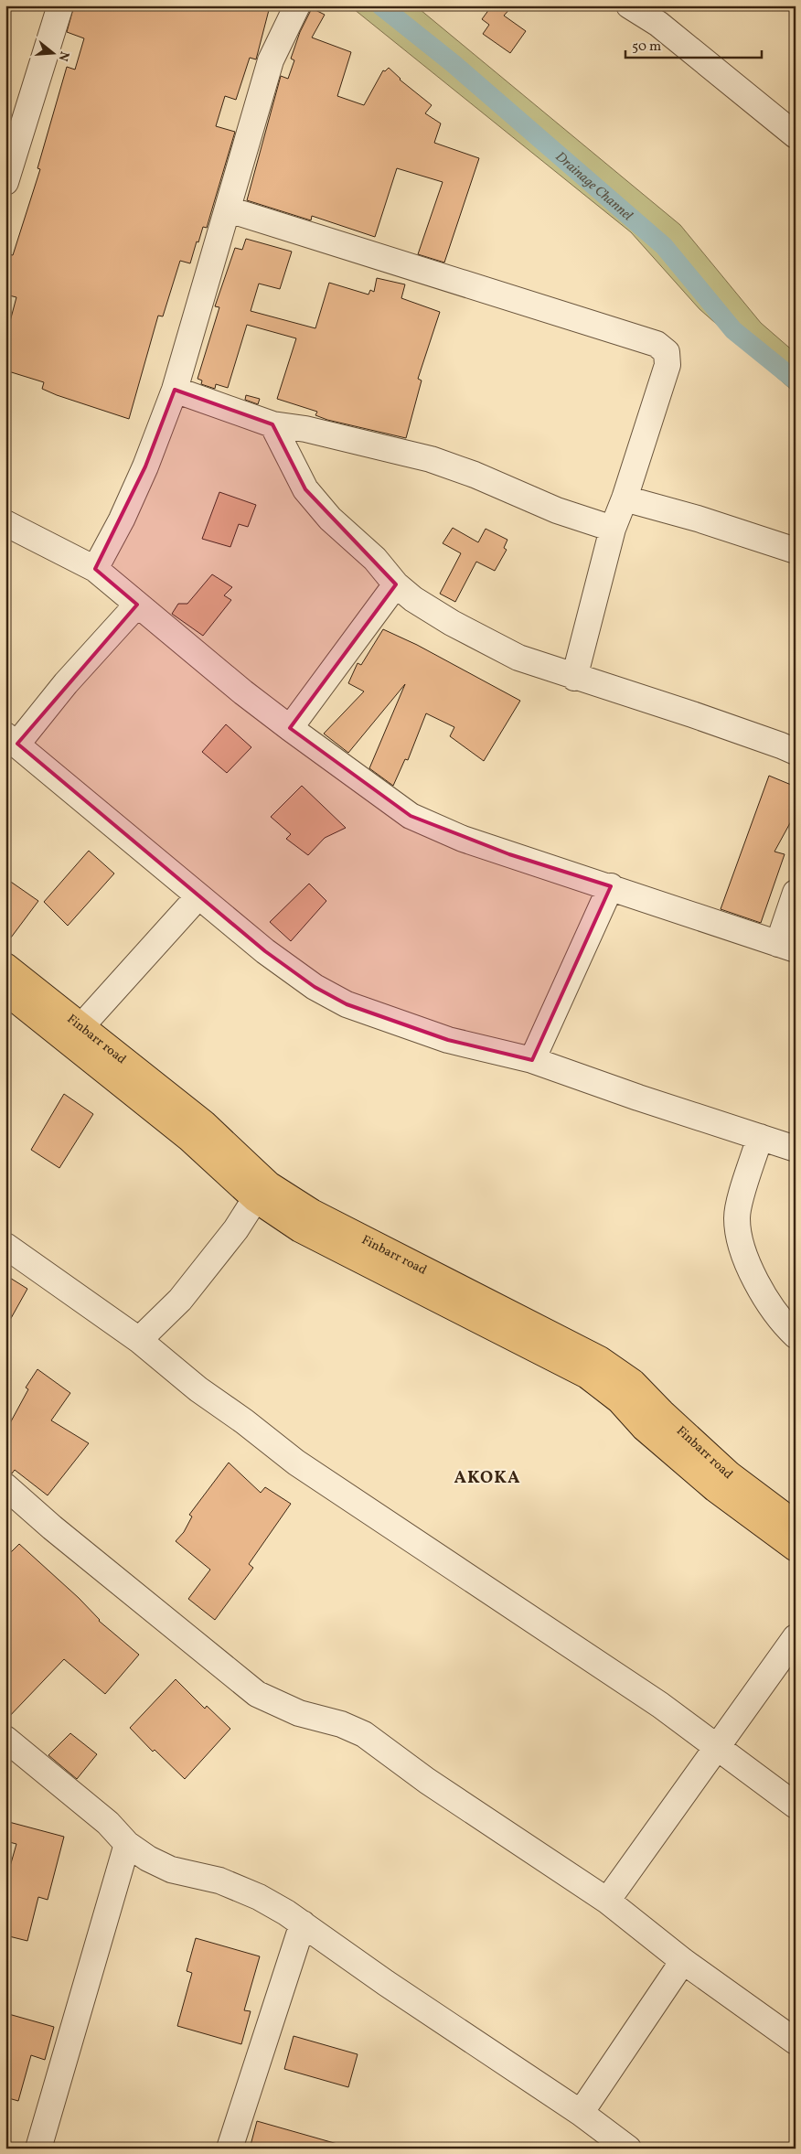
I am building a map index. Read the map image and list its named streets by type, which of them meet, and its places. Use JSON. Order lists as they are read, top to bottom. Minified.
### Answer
{"streets":{"main road":["Finbarr road"]},"districts":["AKOKA"],"water":["Drainage Channel"],"scale_bar":"50 m","north":"right"}
